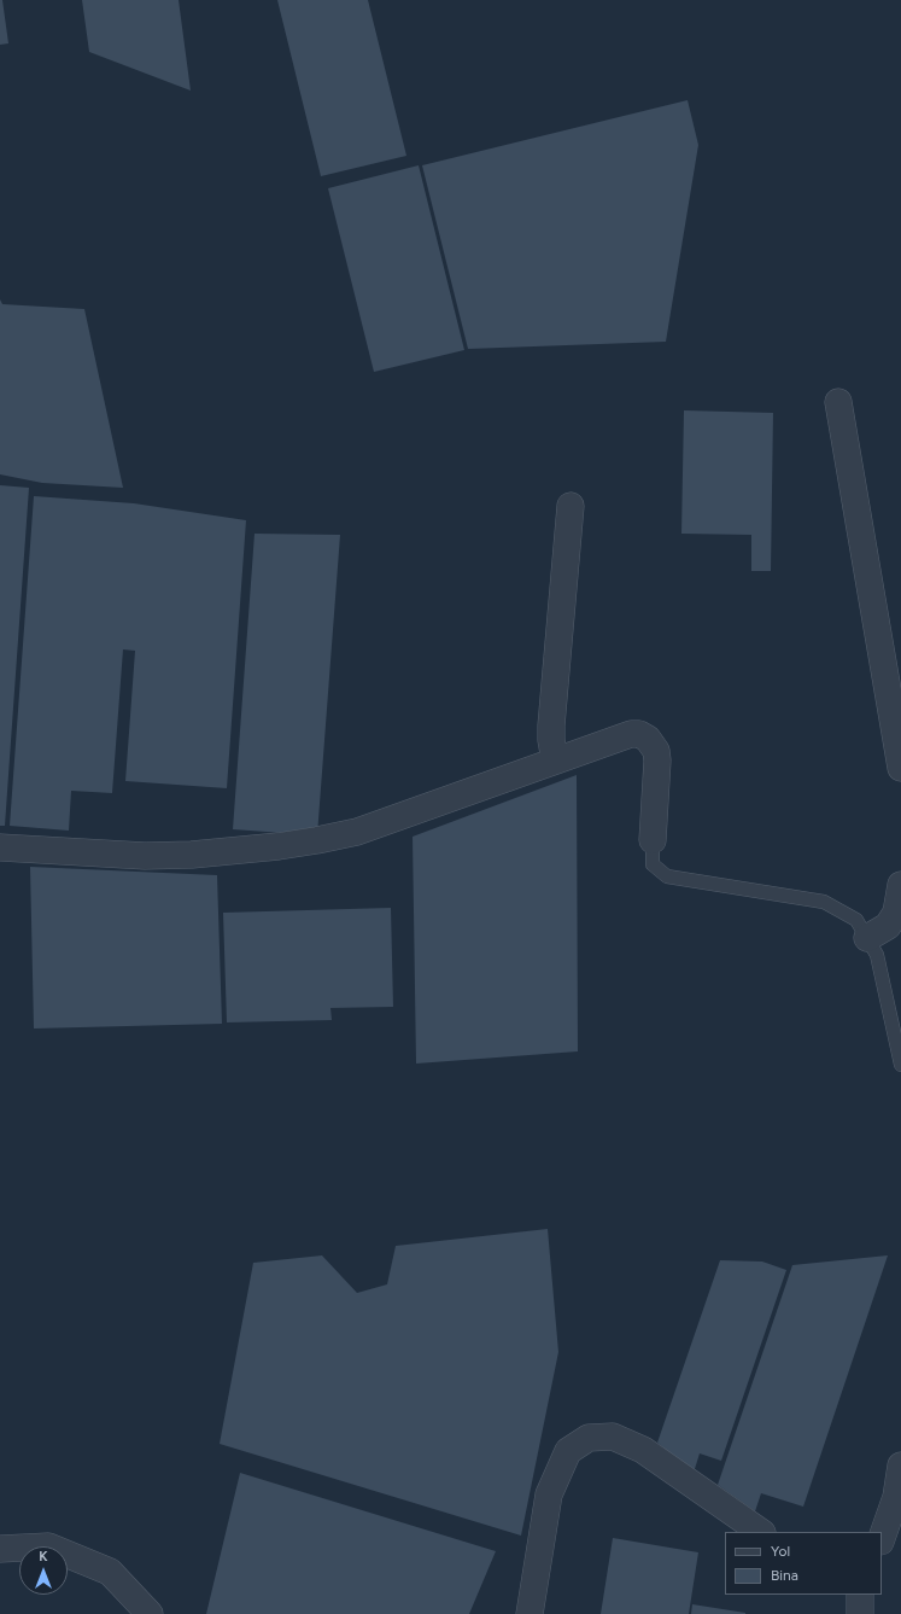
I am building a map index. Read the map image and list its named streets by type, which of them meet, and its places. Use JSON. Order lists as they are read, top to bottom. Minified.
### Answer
{"legend":["Yol","Bina"],"north":"top"}
